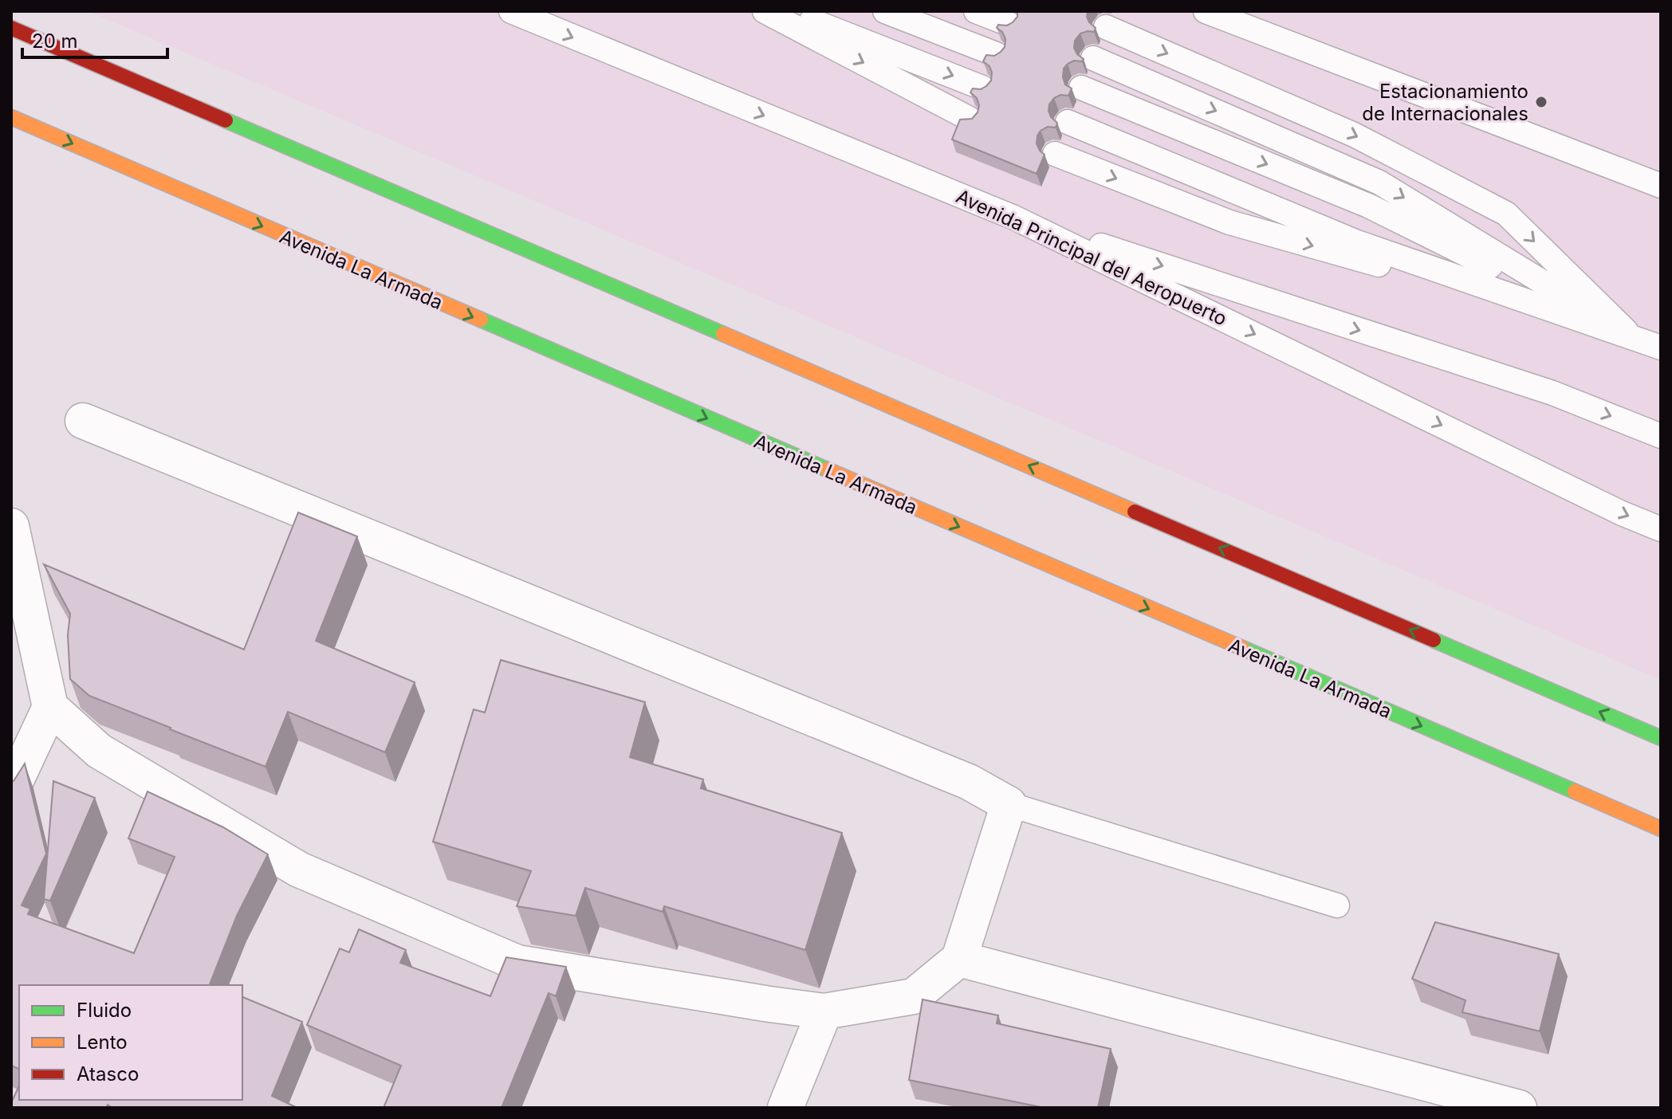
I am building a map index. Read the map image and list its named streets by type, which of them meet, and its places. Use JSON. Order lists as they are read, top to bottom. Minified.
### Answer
{"streets":{"main road":["Avenida La Armada"],"lane":["Avenida Principal del Aeropuerto"]},"places":["Estacionamiento de Internacionales"],"legend":["Fluido","Lento","Atasco"],"scale_bar":"20 m"}
